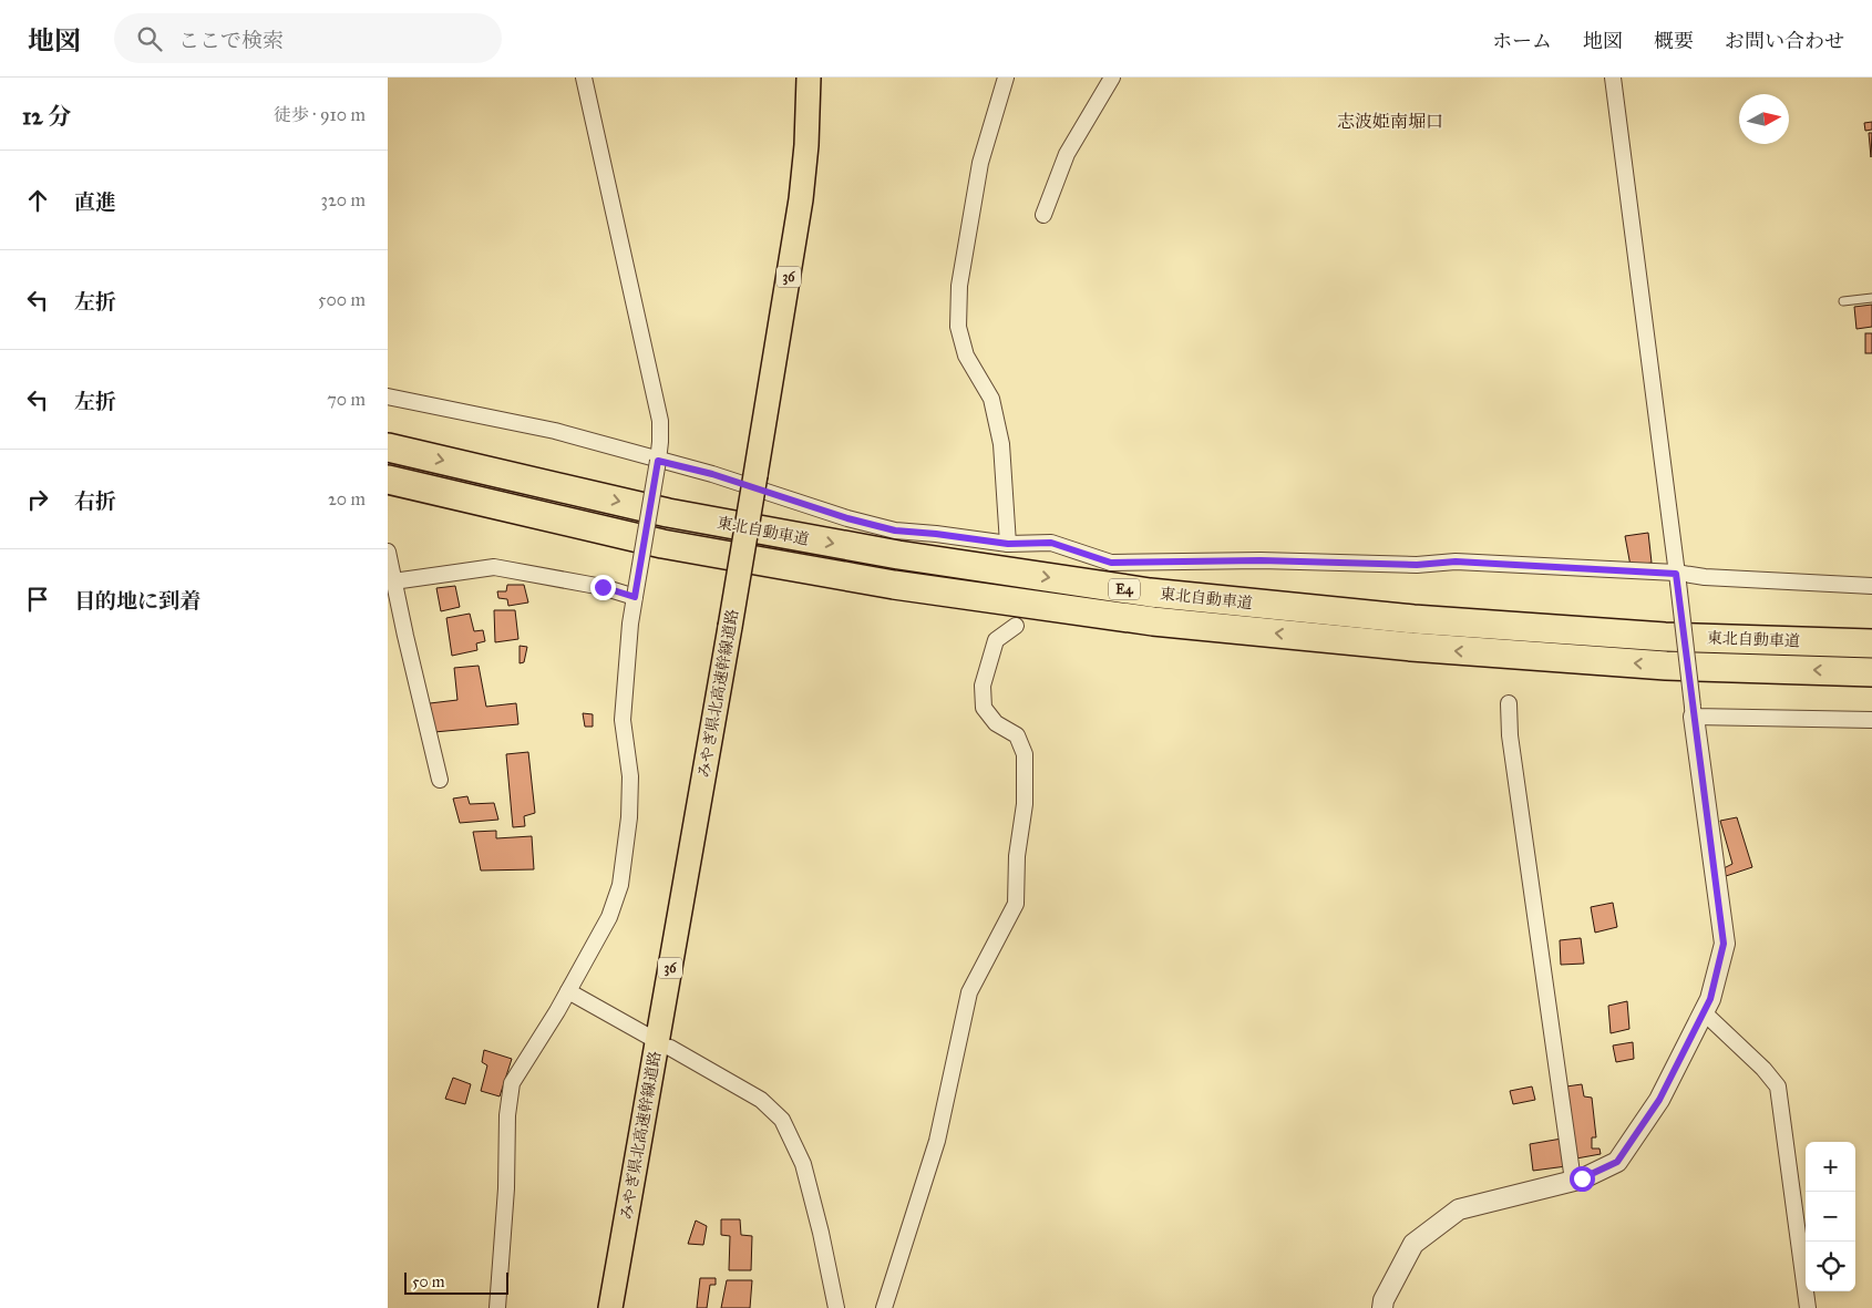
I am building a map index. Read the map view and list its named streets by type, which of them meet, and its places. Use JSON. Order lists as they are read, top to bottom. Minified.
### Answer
{"streets":{"highway":["東北自動車道","E4"],"main road":["36","みやぎ県北高速幹線道路"]},"districts":["志波姫南堀口"],"scale_bar":"50 m","north":"right","page":{"header":"地図","search":"ここで検索","nav":["ホーム","地図","概要","お問い合わせ"],"heading":["12 分","徒歩 · 910 m"],"list":[["直進","320 m"],["左折","500 m"],["左折","70 m"],["右折","20 m"],"目的地に到着"],"map_buttons":["+","−"],"scale":"50 m"}}
